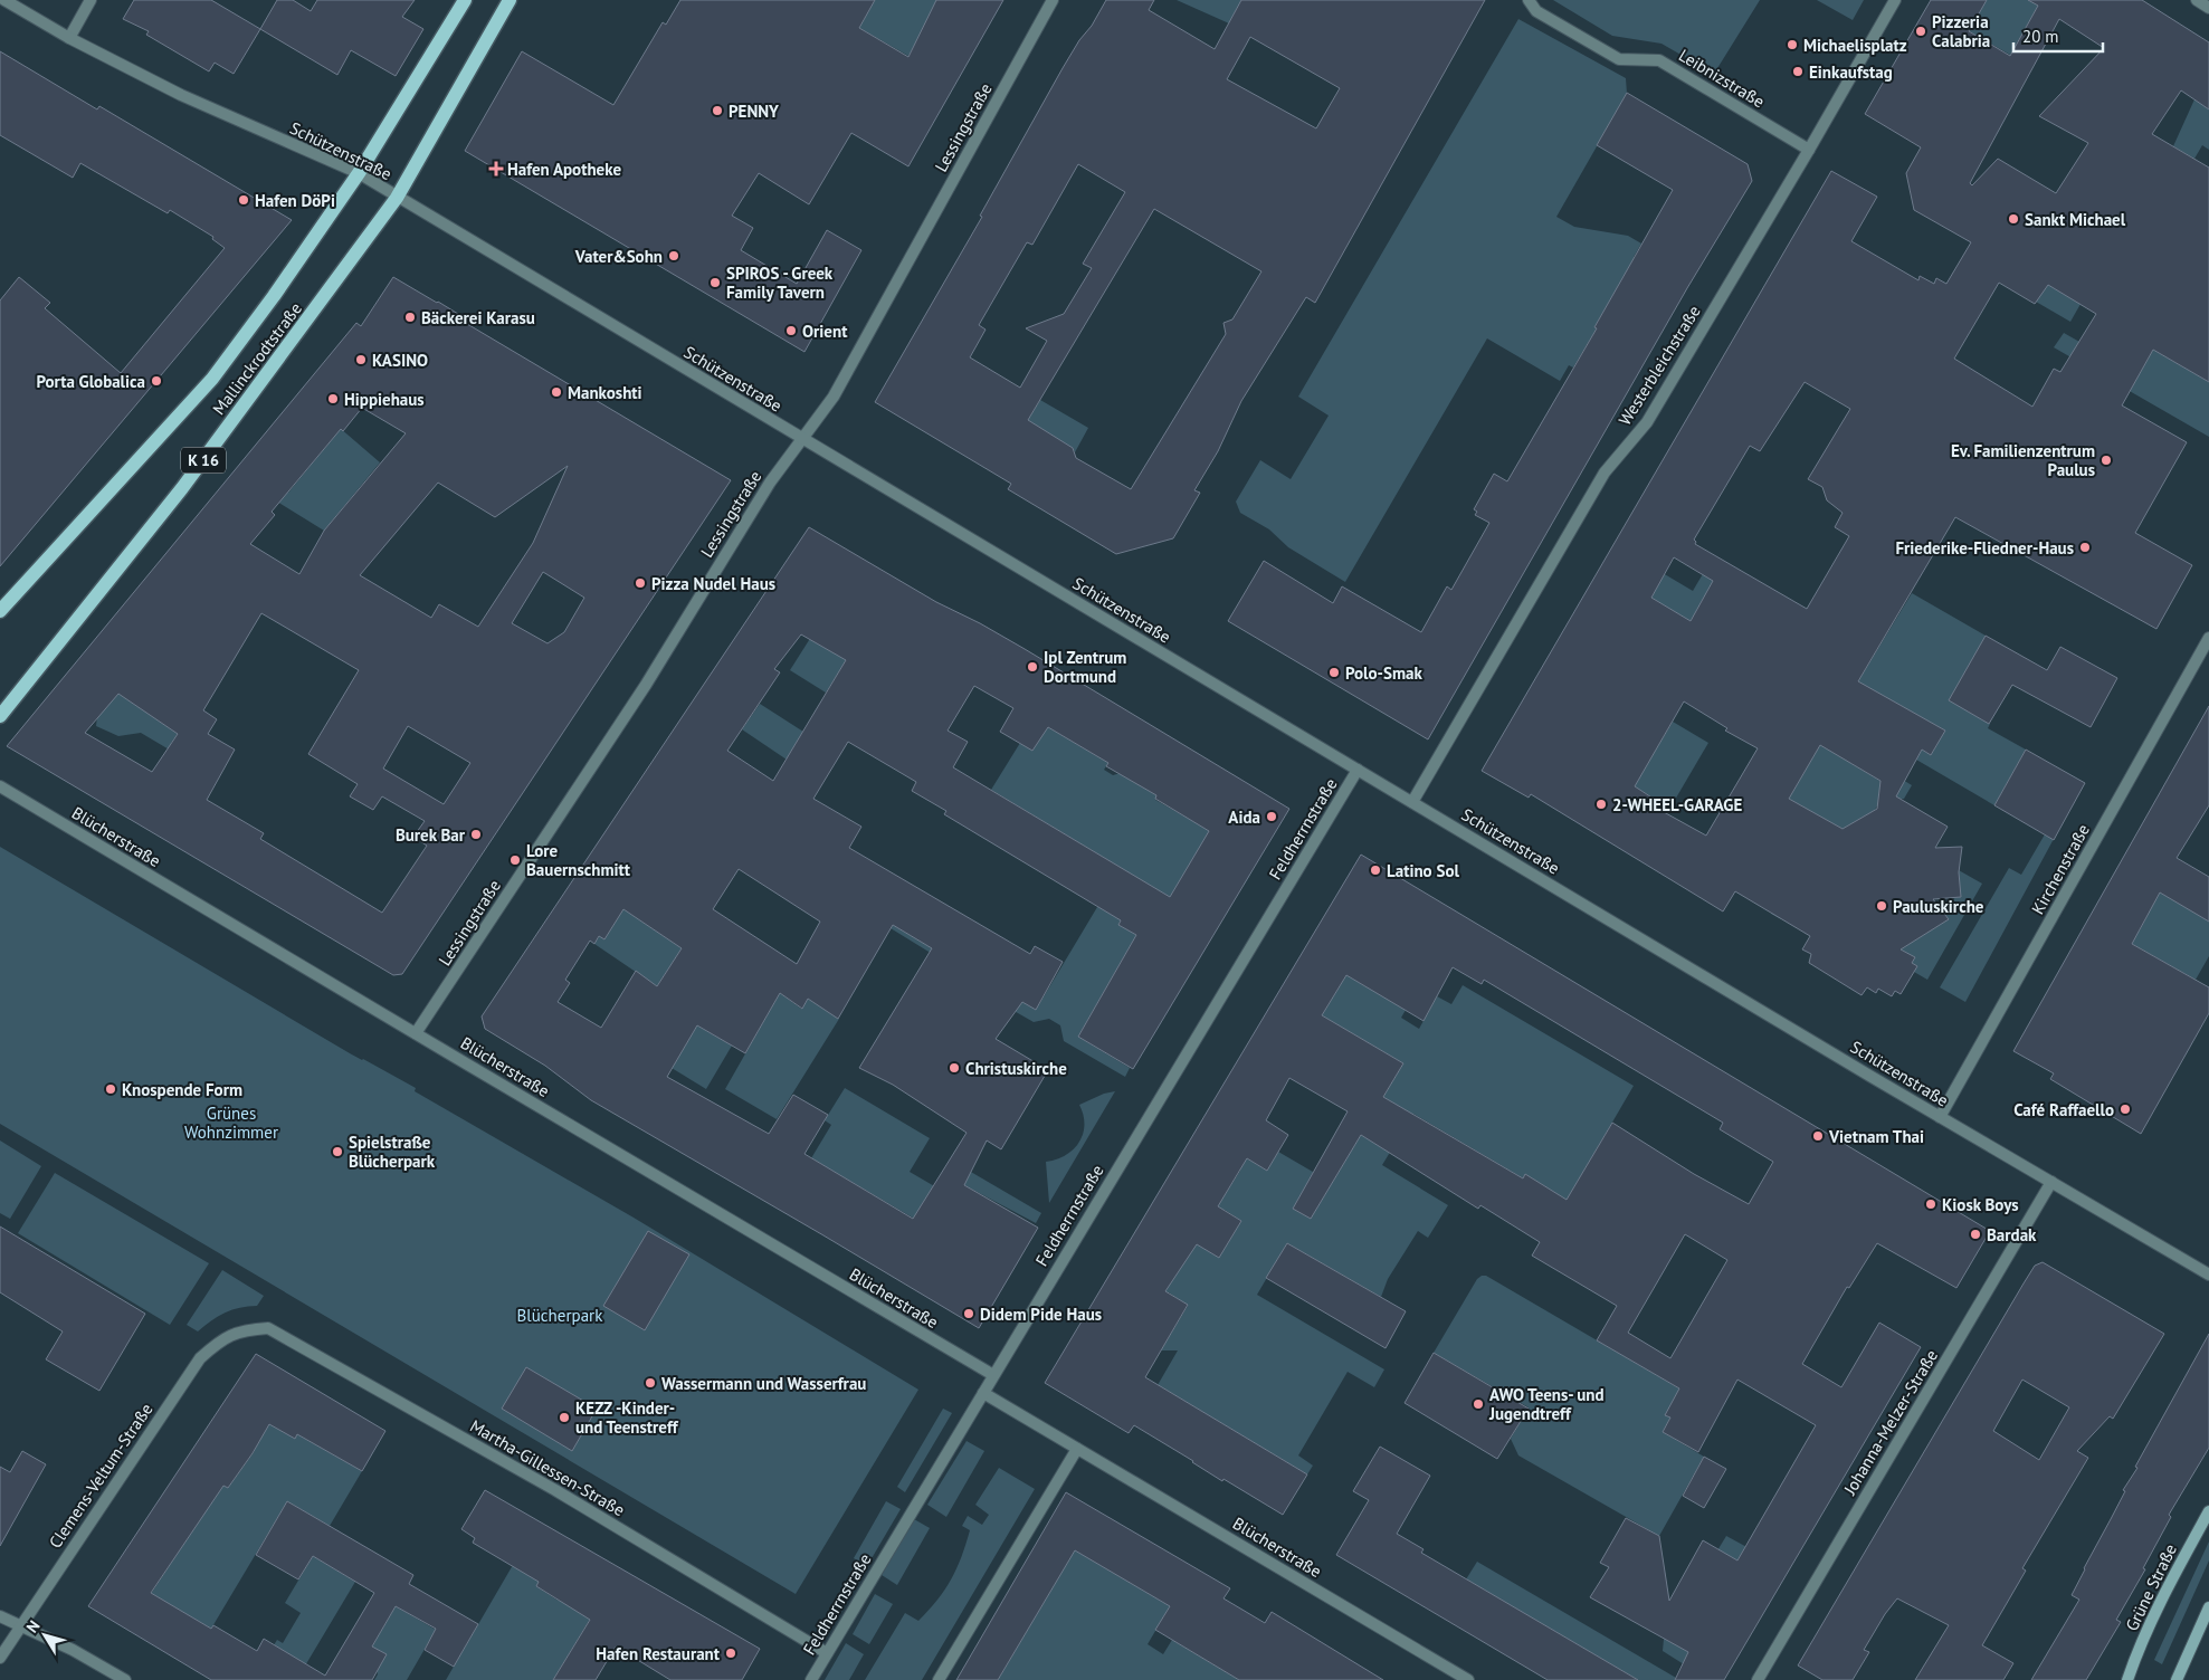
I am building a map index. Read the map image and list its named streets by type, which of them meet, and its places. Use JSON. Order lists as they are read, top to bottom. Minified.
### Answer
{"streets":{"main road":["Mallinckrodtstraße","K 16","Grüne Straße"],"street":["Leibnizstraße","Lessingstraße","Schützenstraße","Westerbleichstraße","Feldherrnstraße","Blücherstraße","Kirchenstraße","Johanna-Melzer-Straße","Martha-Gillessen-Straße","Clemens-Veltum-Straße"]},"crossings":[["Leibnizstraße","Westerbleichstraße"],["Lessingstraße","Schützenstraße"],["Lessingstraße","Blücherstraße"],["Schützenstraße","Mallinckrodtstraße"],["Schützenstraße","Westerbleichstraße"],["Schützenstraße","Feldherrnstraße"],["Schützenstraße","Kirchenstraße"],["Schützenstraße","Johanna-Melzer-Straße"],["Feldherrnstraße","Blücherstraße"],["Feldherrnstraße","Martha-Gillessen-Straße"],["Martha-Gillessen-Straße","Clemens-Veltum-Straße"]],"parks":["Grünes Wohnzimmer","Blücherpark"],"places":{"other":["Pizzeria Calabria","Michaelisplatz","Einkaufstag","PENNY","Hafen DöPi","Sankt Michael","Vater&Sohn","SPIROS - Greek Family Tavern","Bäckerei Karasu","Orient","KASINO","Porta Globalica","Mankoshti","Hippiehaus","Ev. Familienzentrum Paulus","Friederike-Fliedner-Haus","Pizza Nudel Haus","Ipl Zentrum Dortmund","Polo-Smak","2-WHEEL-GARAGE","Aida","Burek Bar","Lore Bauernschmitt","Latino Sol","Pauluskirche","Christuskirche","Knospende Form","Café Raffaello","Vietnam Thai","Spielstraße Blücherpark","Kiosk Boys","Bardak","Didem Pide Haus","Wassermann und Wasserfrau","AWO Teens- und Jugendtreff","KEZZ -Kinder- und Teenstreff","Hafen Restaurant"],"health":["Hafen Apotheke"]},"scale_bar":"20 m","north":"top left"}
